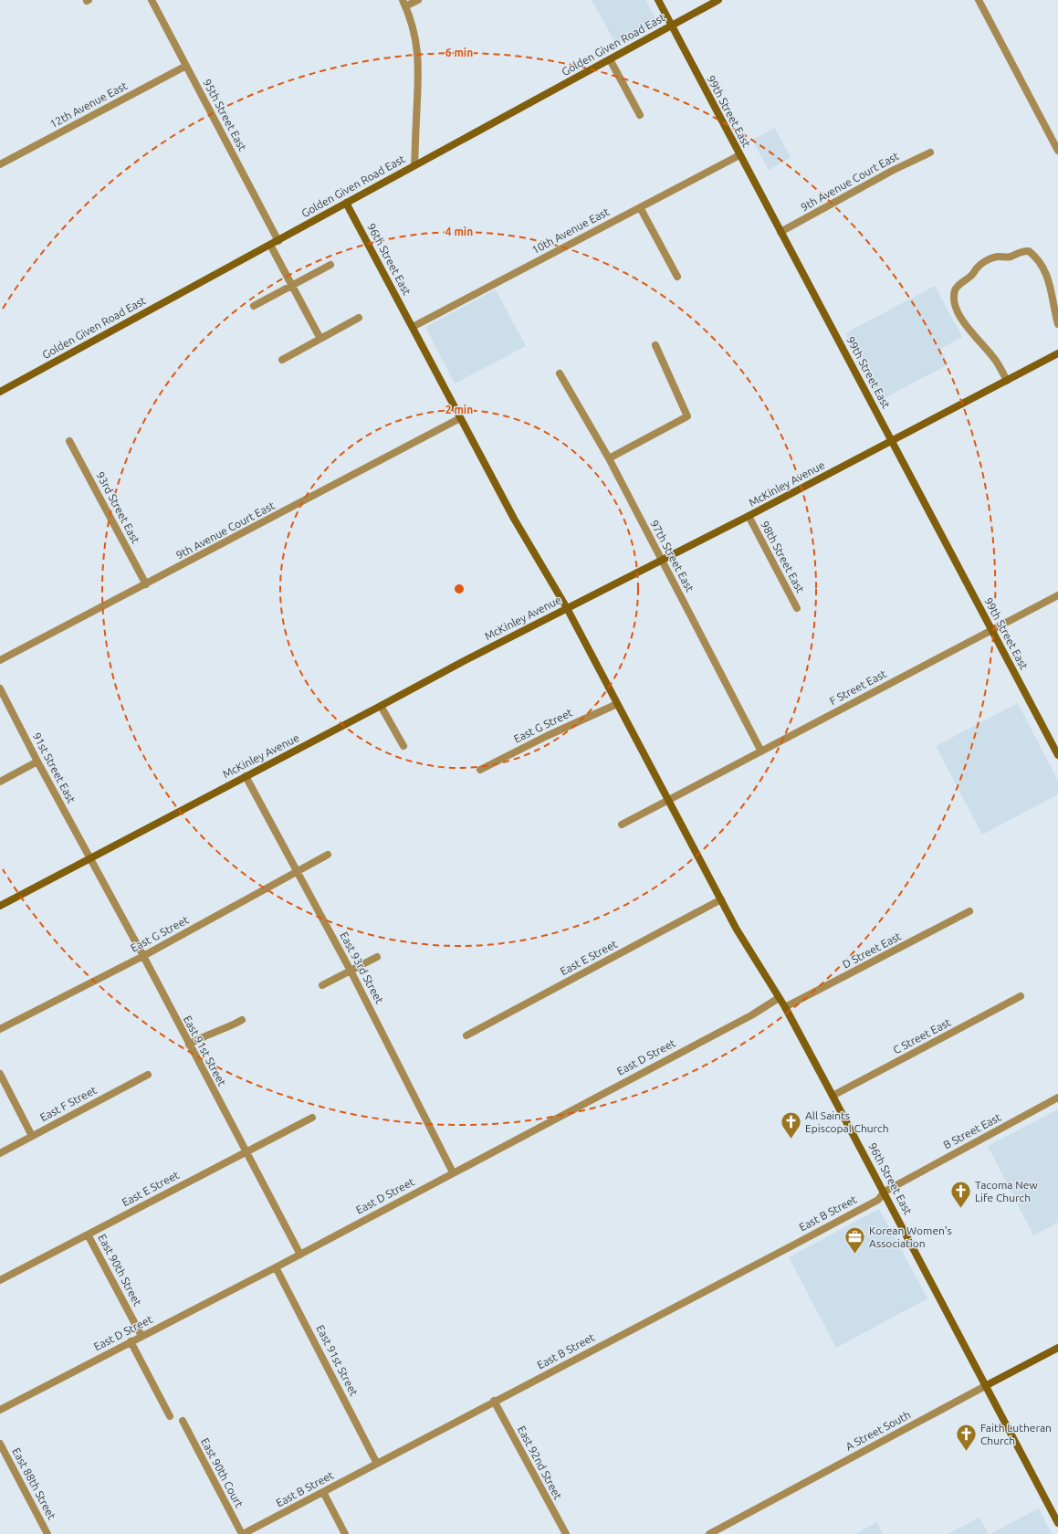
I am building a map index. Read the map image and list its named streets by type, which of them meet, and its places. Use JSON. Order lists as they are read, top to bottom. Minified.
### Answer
{"streets":{"street":["Golden Given Road East","12th Avenue East","99th Street East","95th Street East","9th Avenue Court East","10th Avenue East","96th Street East","McKinley Avenue","93rd Street East","97th Street East","98th Street East","F Street East","East G Street","91st Street East","D Street East","East E Street","East 93rd Street","C Street East","East 91st Street","East D Street","East F Street","B Street East","East B Street","East 90th Street","A Street South","East 92nd Street","East 90th Court","East 88th Street"]},"crossings":[["Golden Given Road East","99th Street East"],["Golden Given Road East","95th Street East"],["Golden Given Road East","96th Street East"],["12th Avenue East","95th Street East"],["99th Street East","9th Avenue Court East"],["99th Street East","10th Avenue East"],["99th Street East","McKinley Avenue"],["99th Street East","F Street East"],["9th Avenue Court East","96th Street East"],["9th Avenue Court East","93rd Street East"],["10th Avenue East","96th Street East"],["96th Street East","McKinley Avenue"],["96th Street East","F Street East"],["96th Street East","East G Street"],["96th Street East","D Street East"],["96th Street East","East E Street"],["96th Street East","C Street East"],["96th Street East","East D Street"],["96th Street East","East B Street"],["96th Street East","A Street South"],["McKinley Avenue","97th Street East"],["McKinley Avenue","98th Street East"],["McKinley Avenue","91st Street East"],["McKinley Avenue","East 93rd Street"],["McKinley Avenue","East 91st Street"],["97th Street East","F Street East"],["East G Street","East 93rd Street"],["East G Street","East 91st Street"],["91st Street East","East 91st Street"],["East E Street","East 91st Street"],["East E Street","East 90th Street"],["East 93rd Street","East D Street"],["East 91st Street","East D Street"],["East 91st Street","East B Street"],["East D Street","East 90th Street"],["B Street East","East B Street"],["East B Street","East 92nd Street"],["East B Street","East 90th Court"]],"places":{"church":["All Saints Episcopal Church","Tacoma New Life Church","Faith Lutheran Church"],"office":["Korean Women's Association"]},"rings":["6 min","4 min","2 min"]}
